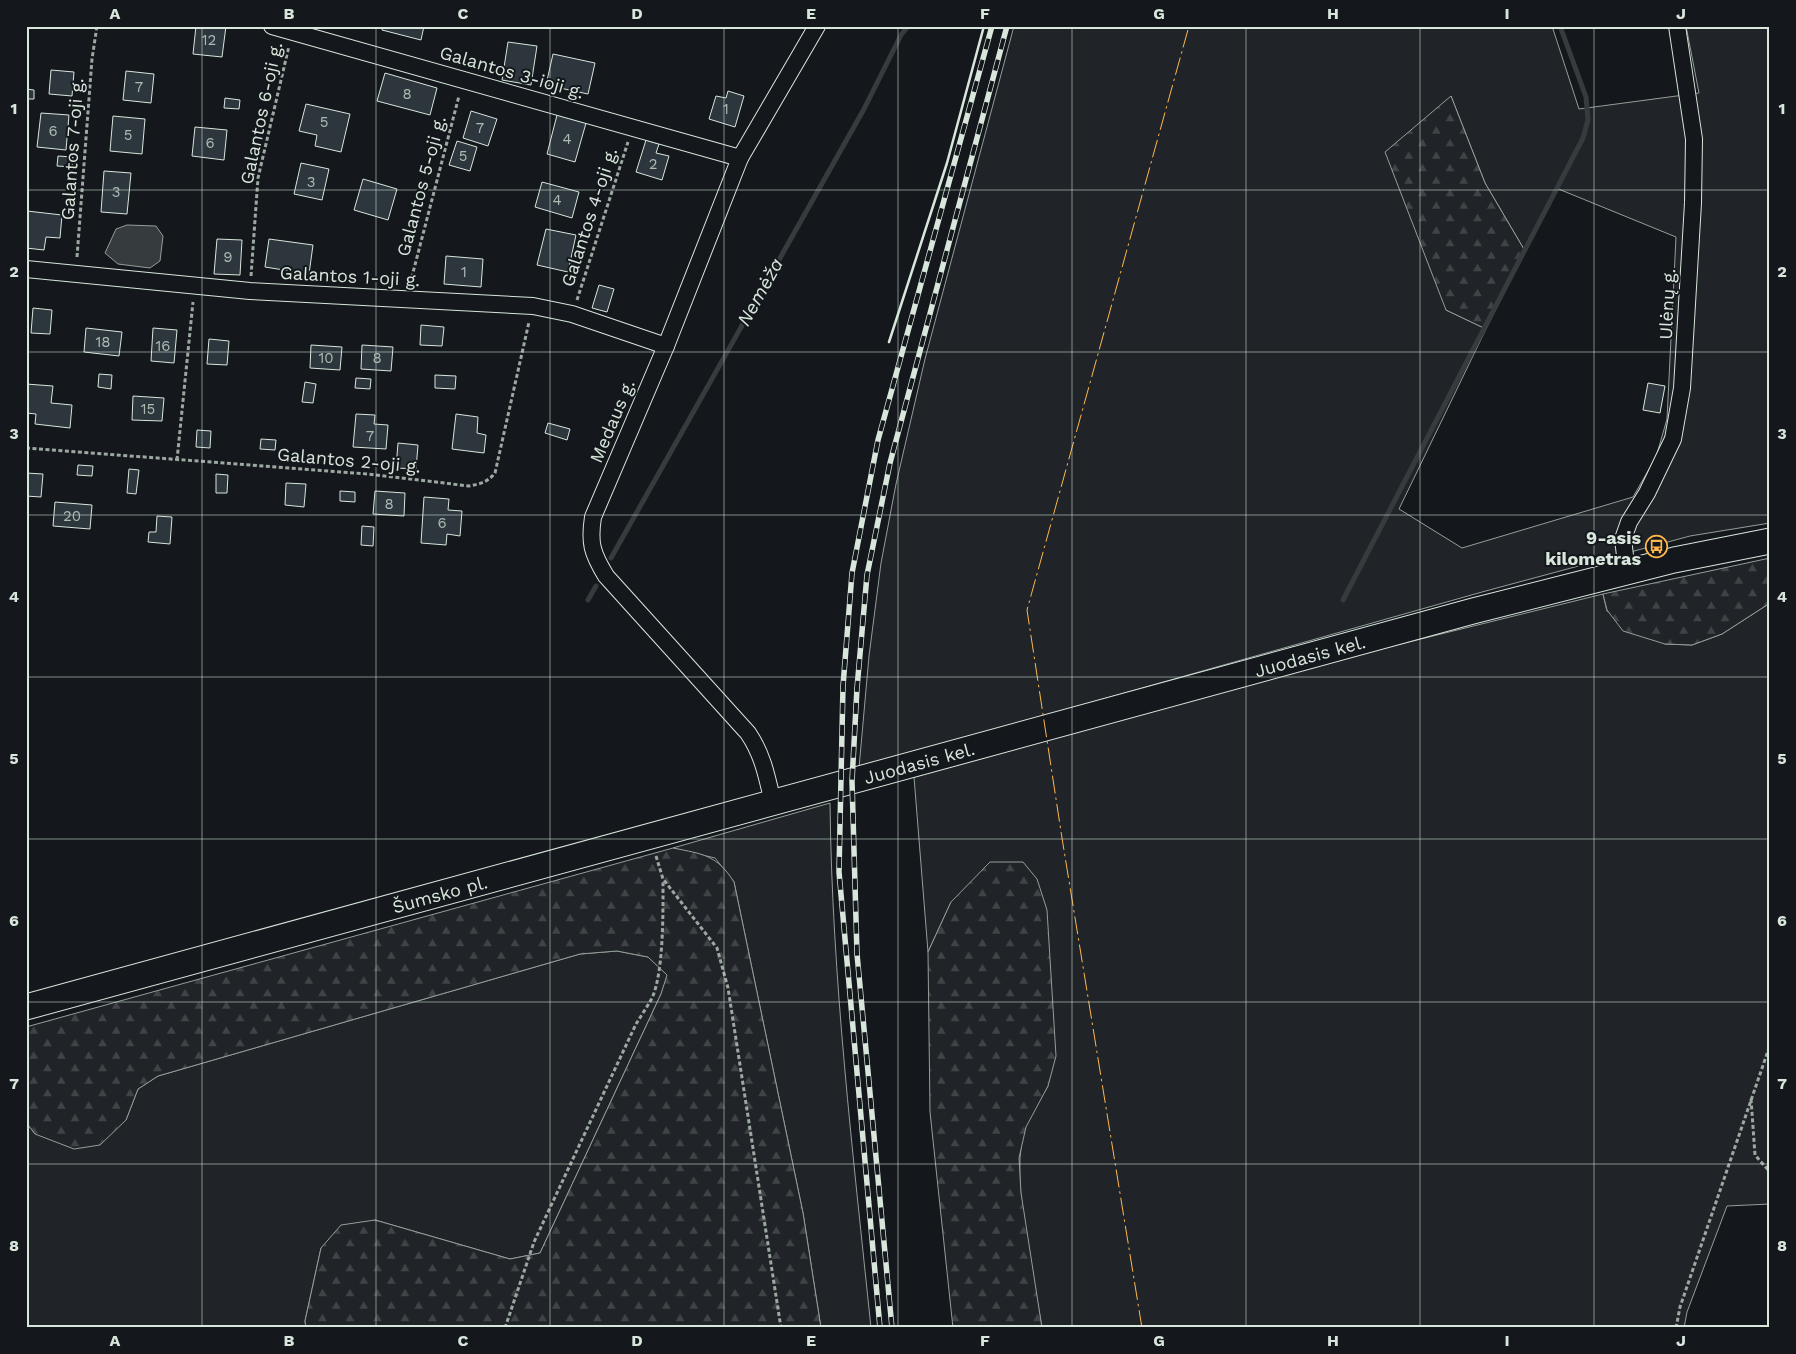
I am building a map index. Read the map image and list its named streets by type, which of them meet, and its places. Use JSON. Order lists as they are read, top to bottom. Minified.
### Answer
{"streets":{"main road":["Juodasis kel.","Šumsko pl."],"street":["Galantos 3-ioji g.","Galantos 1-oji g.","Ulėnų g.","Medaus g."],"path":["Galantos 6-oji g.","Galantos 7-oji g.","Galantos 5-oji g.","Galantos 4-oji g.","Galantos 2-oji g."]},"crossings":[["Galantos 3-ioji g.","Galantos 6-oji g."],["Galantos 3-ioji g.","Galantos 5-oji g."],["Galantos 3-ioji g.","Galantos 4-oji g."],["Galantos 3-ioji g.","Medaus g."],["Galantos 6-oji g.","Galantos 1-oji g."],["Galantos 7-oji g.","Galantos 1-oji g."],["Galantos 5-oji g.","Galantos 1-oji g."],["Galantos 4-oji g.","Galantos 1-oji g."],["Galantos 1-oji g.","Medaus g."],["Galantos 1-oji g.","Galantos 2-oji g."],["Ulėnų g.","Juodasis kel."],["Medaus g.","Šumsko pl."],["Juodasis kel.","Šumsko pl."]],"water":["Nemėža"],"places":{"bus stop":["9-asis kilometras"]},"house_numbers":["12","7","8","1","5","7","6","5","4","6","5","2","3","3","4","9","1","18","16","10","8","15","7","8","20","6"],"grid":{"columns":["A","B","C","D","E","F","G","H","I","J"],"rows":["1","2","3","4","5","6","7","8"]}}
